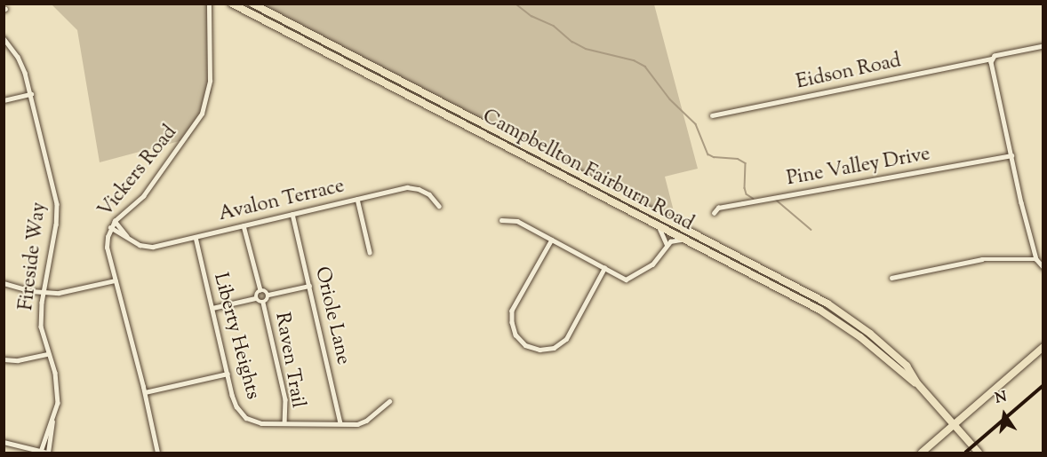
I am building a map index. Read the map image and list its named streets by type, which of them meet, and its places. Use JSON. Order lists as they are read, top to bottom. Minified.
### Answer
{"streets":{"main road":["Campbellton Fairburn Road"],"street":["Eidson Road","Pine Valley Drive","Vickers Road","Avalon Terrace","Fireside Way","Oriole Lane","Liberty Heights","Raven Trail"]},"crossings":[["Vickers Road","Avalon Terrace"],["Avalon Terrace","Oriole Lane"],["Avalon Terrace","Liberty Heights"],["Avalon Terrace","Raven Trail"],["Oriole Lane","Liberty Heights"],["Liberty Heights","Raven Trail"]],"north":"top"}
